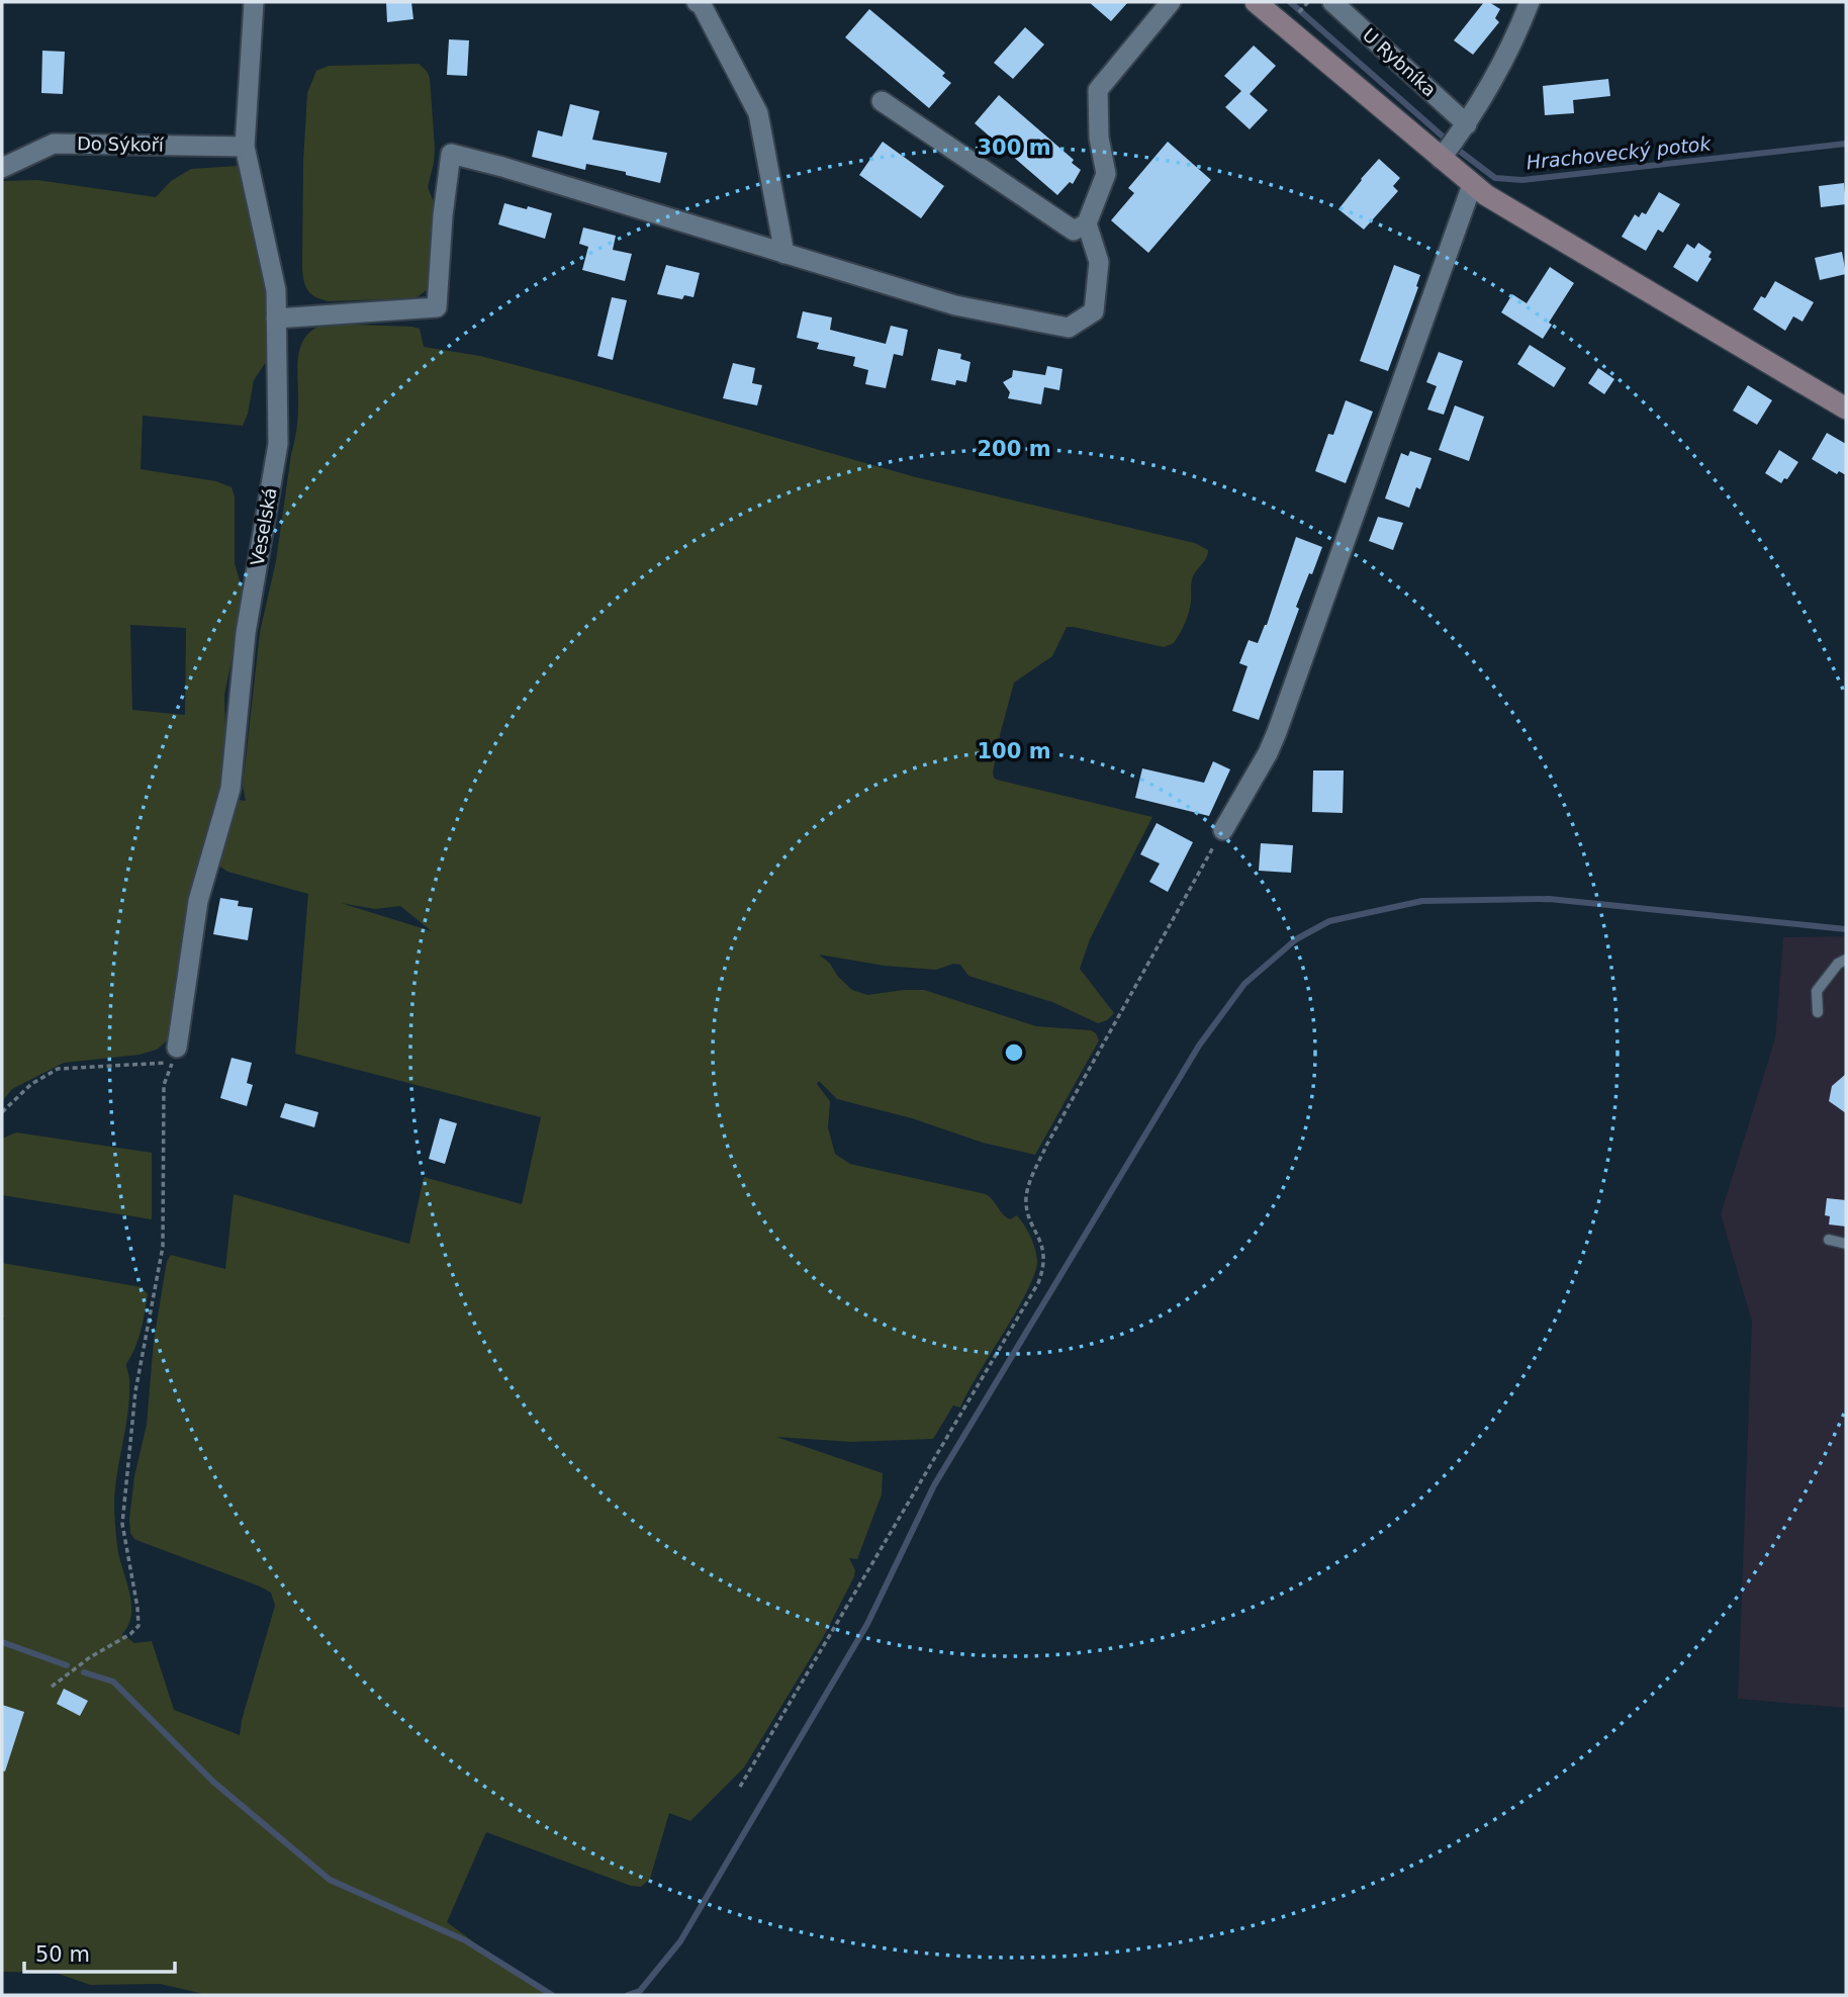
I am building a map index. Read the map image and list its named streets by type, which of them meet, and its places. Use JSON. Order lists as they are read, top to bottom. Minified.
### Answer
{"streets":{"street":["U Rybníka","Do Sýkoří","Veselská"]},"crossings":[["Do Sýkoří","Veselská"]],"water":["Hrachovecký potok"],"scale_bar":"50 m","rings":["300 m","200 m","100 m"]}
